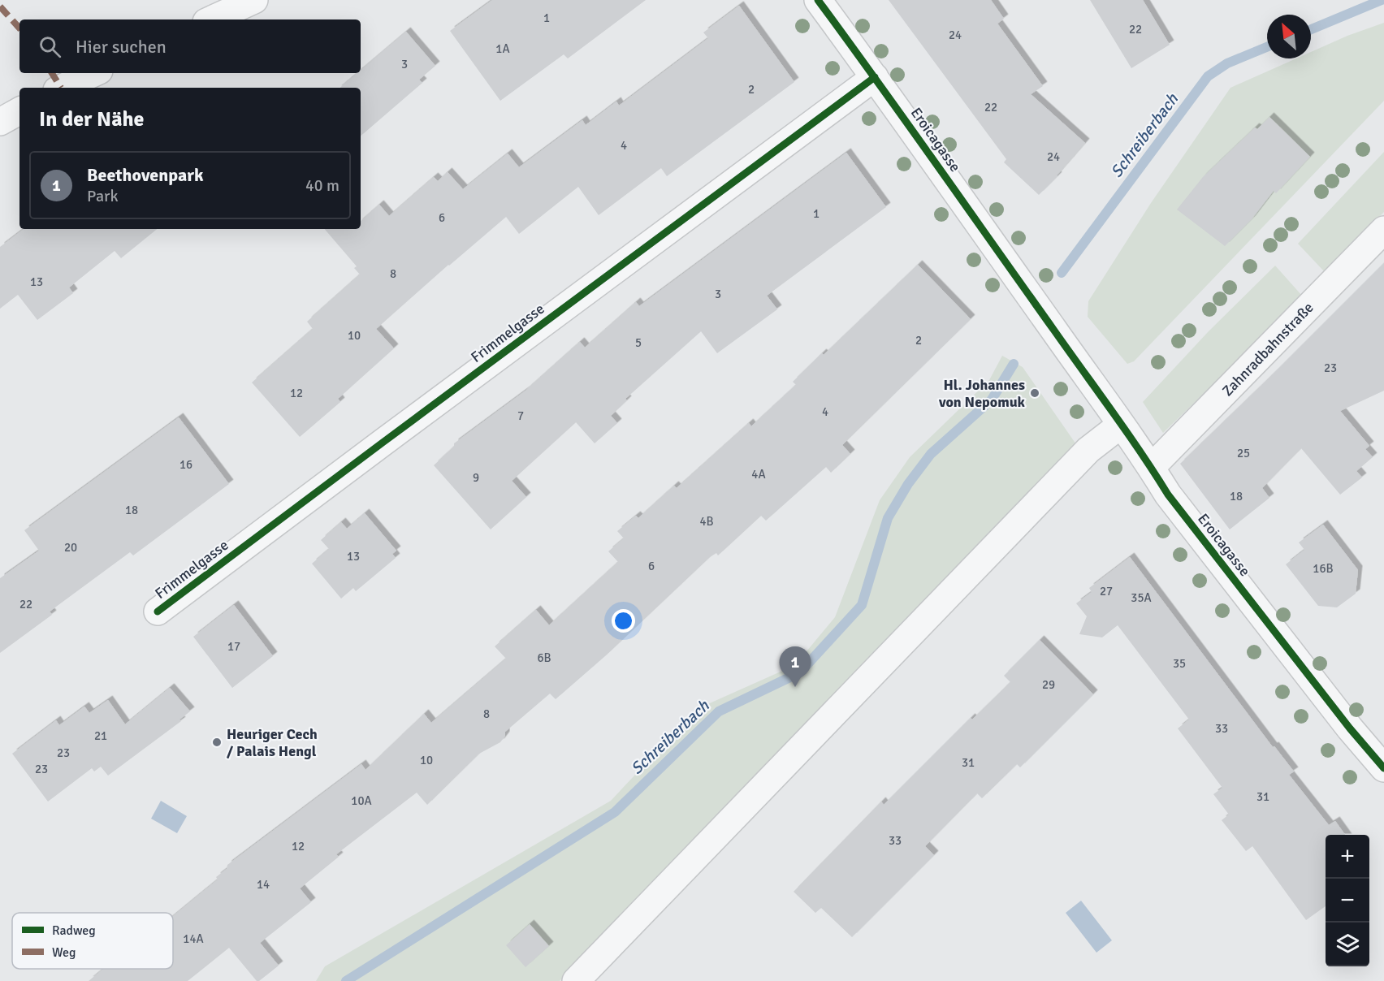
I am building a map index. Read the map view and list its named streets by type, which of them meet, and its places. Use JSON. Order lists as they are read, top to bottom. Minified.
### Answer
{"streets":{"street":["Eroicagasse","Frimmelgasse","Zahnradbahnstraße"]},"crossings":[["Eroicagasse","Frimmelgasse"],["Eroicagasse","Zahnradbahnstraße"]],"water":["Schreiberbach"],"places":["Hl. Johannes von Nepomuk","Heuriger Cech / Palais Hengl"],"house_numbers":["1","22","24","1A","3","2","22","4","24","1","6","8","13","3","10","2","5","23","12","4","7","25","16","4A","9","18","18","4B","20","13","6","16B","27","35A","22","17","6B","35","29","8","33","21","23","10","31","23","31","10A","33","12","14","14A"],"legend":["Radweg","Weg"],"north":"top left","page":{"search":"Hier suchen","heading":"In der Nähe","list":[{"mark":"1","name":"Beethovenpark","note":"Park","value":"40 m"}],"pins":"1","map_buttons":["+","−"]}}
